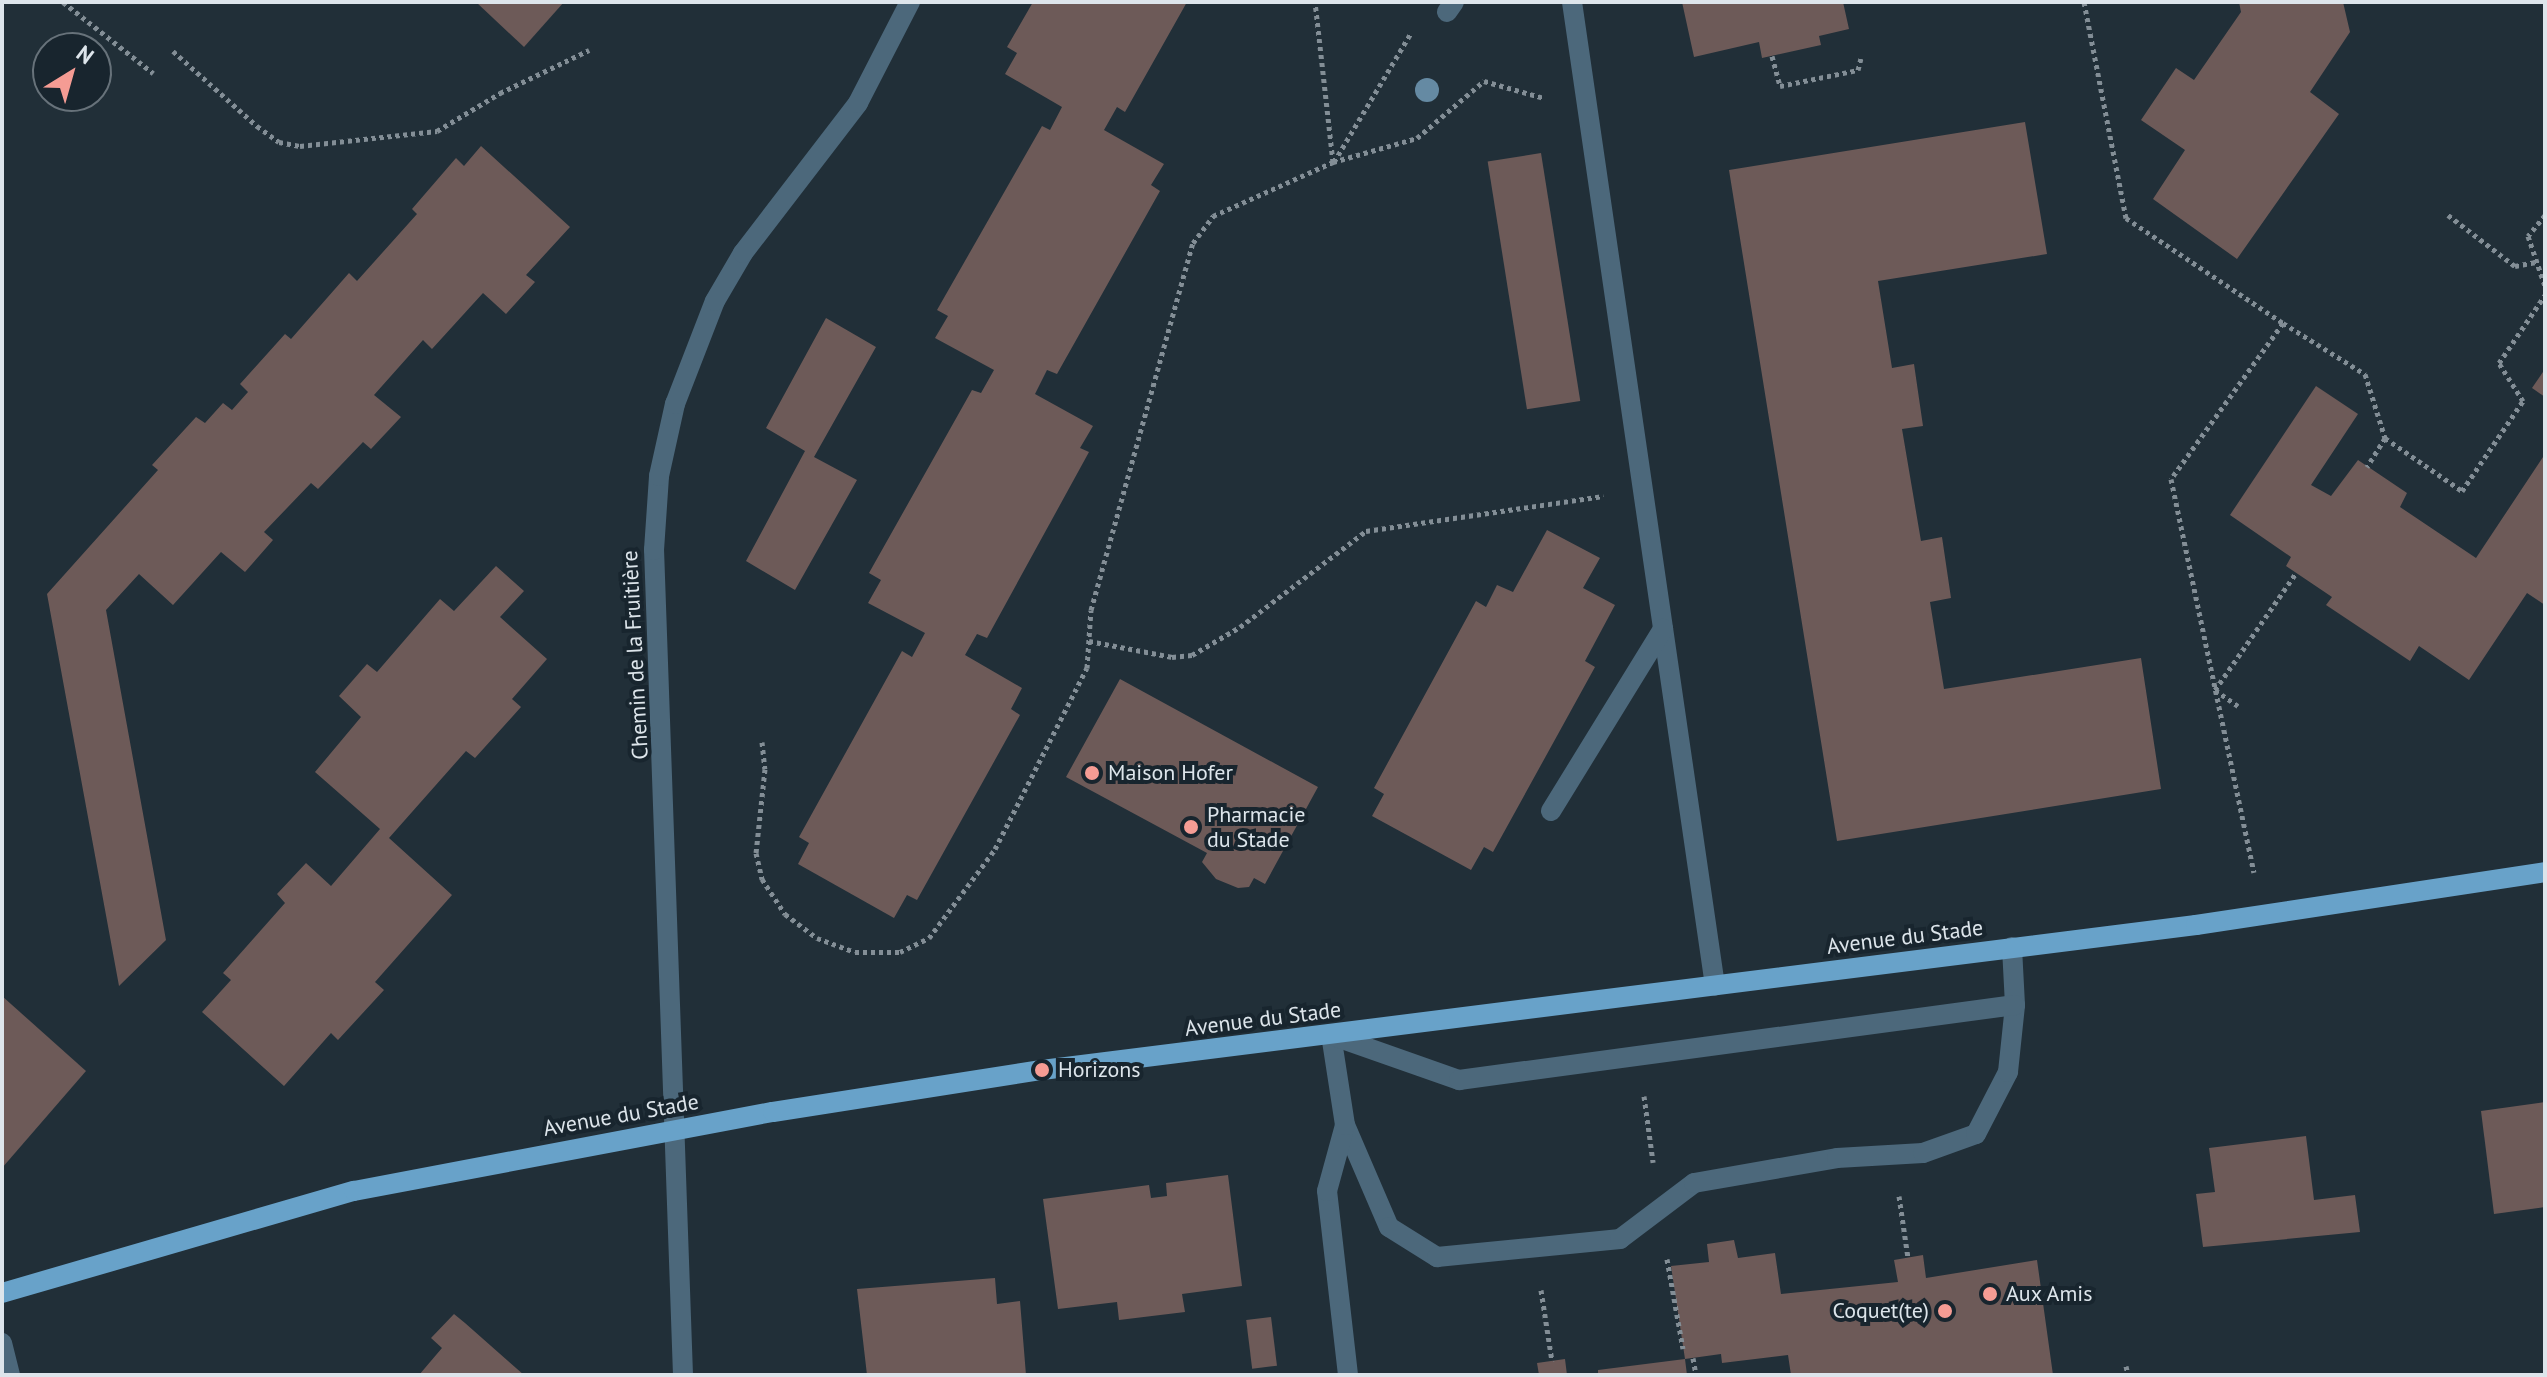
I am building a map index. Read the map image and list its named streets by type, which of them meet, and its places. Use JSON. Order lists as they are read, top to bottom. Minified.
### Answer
{"streets":{"main road":["Avenue du Stade"],"street":["Chemin de la Fruitière"]},"crossings":[["Chemin de la Fruitière","Avenue du Stade"]],"places":["Maison Hofer","Pharmacie du Stade","Horizons","Aux Amis","Coquet(te)"],"north":"top right"}
